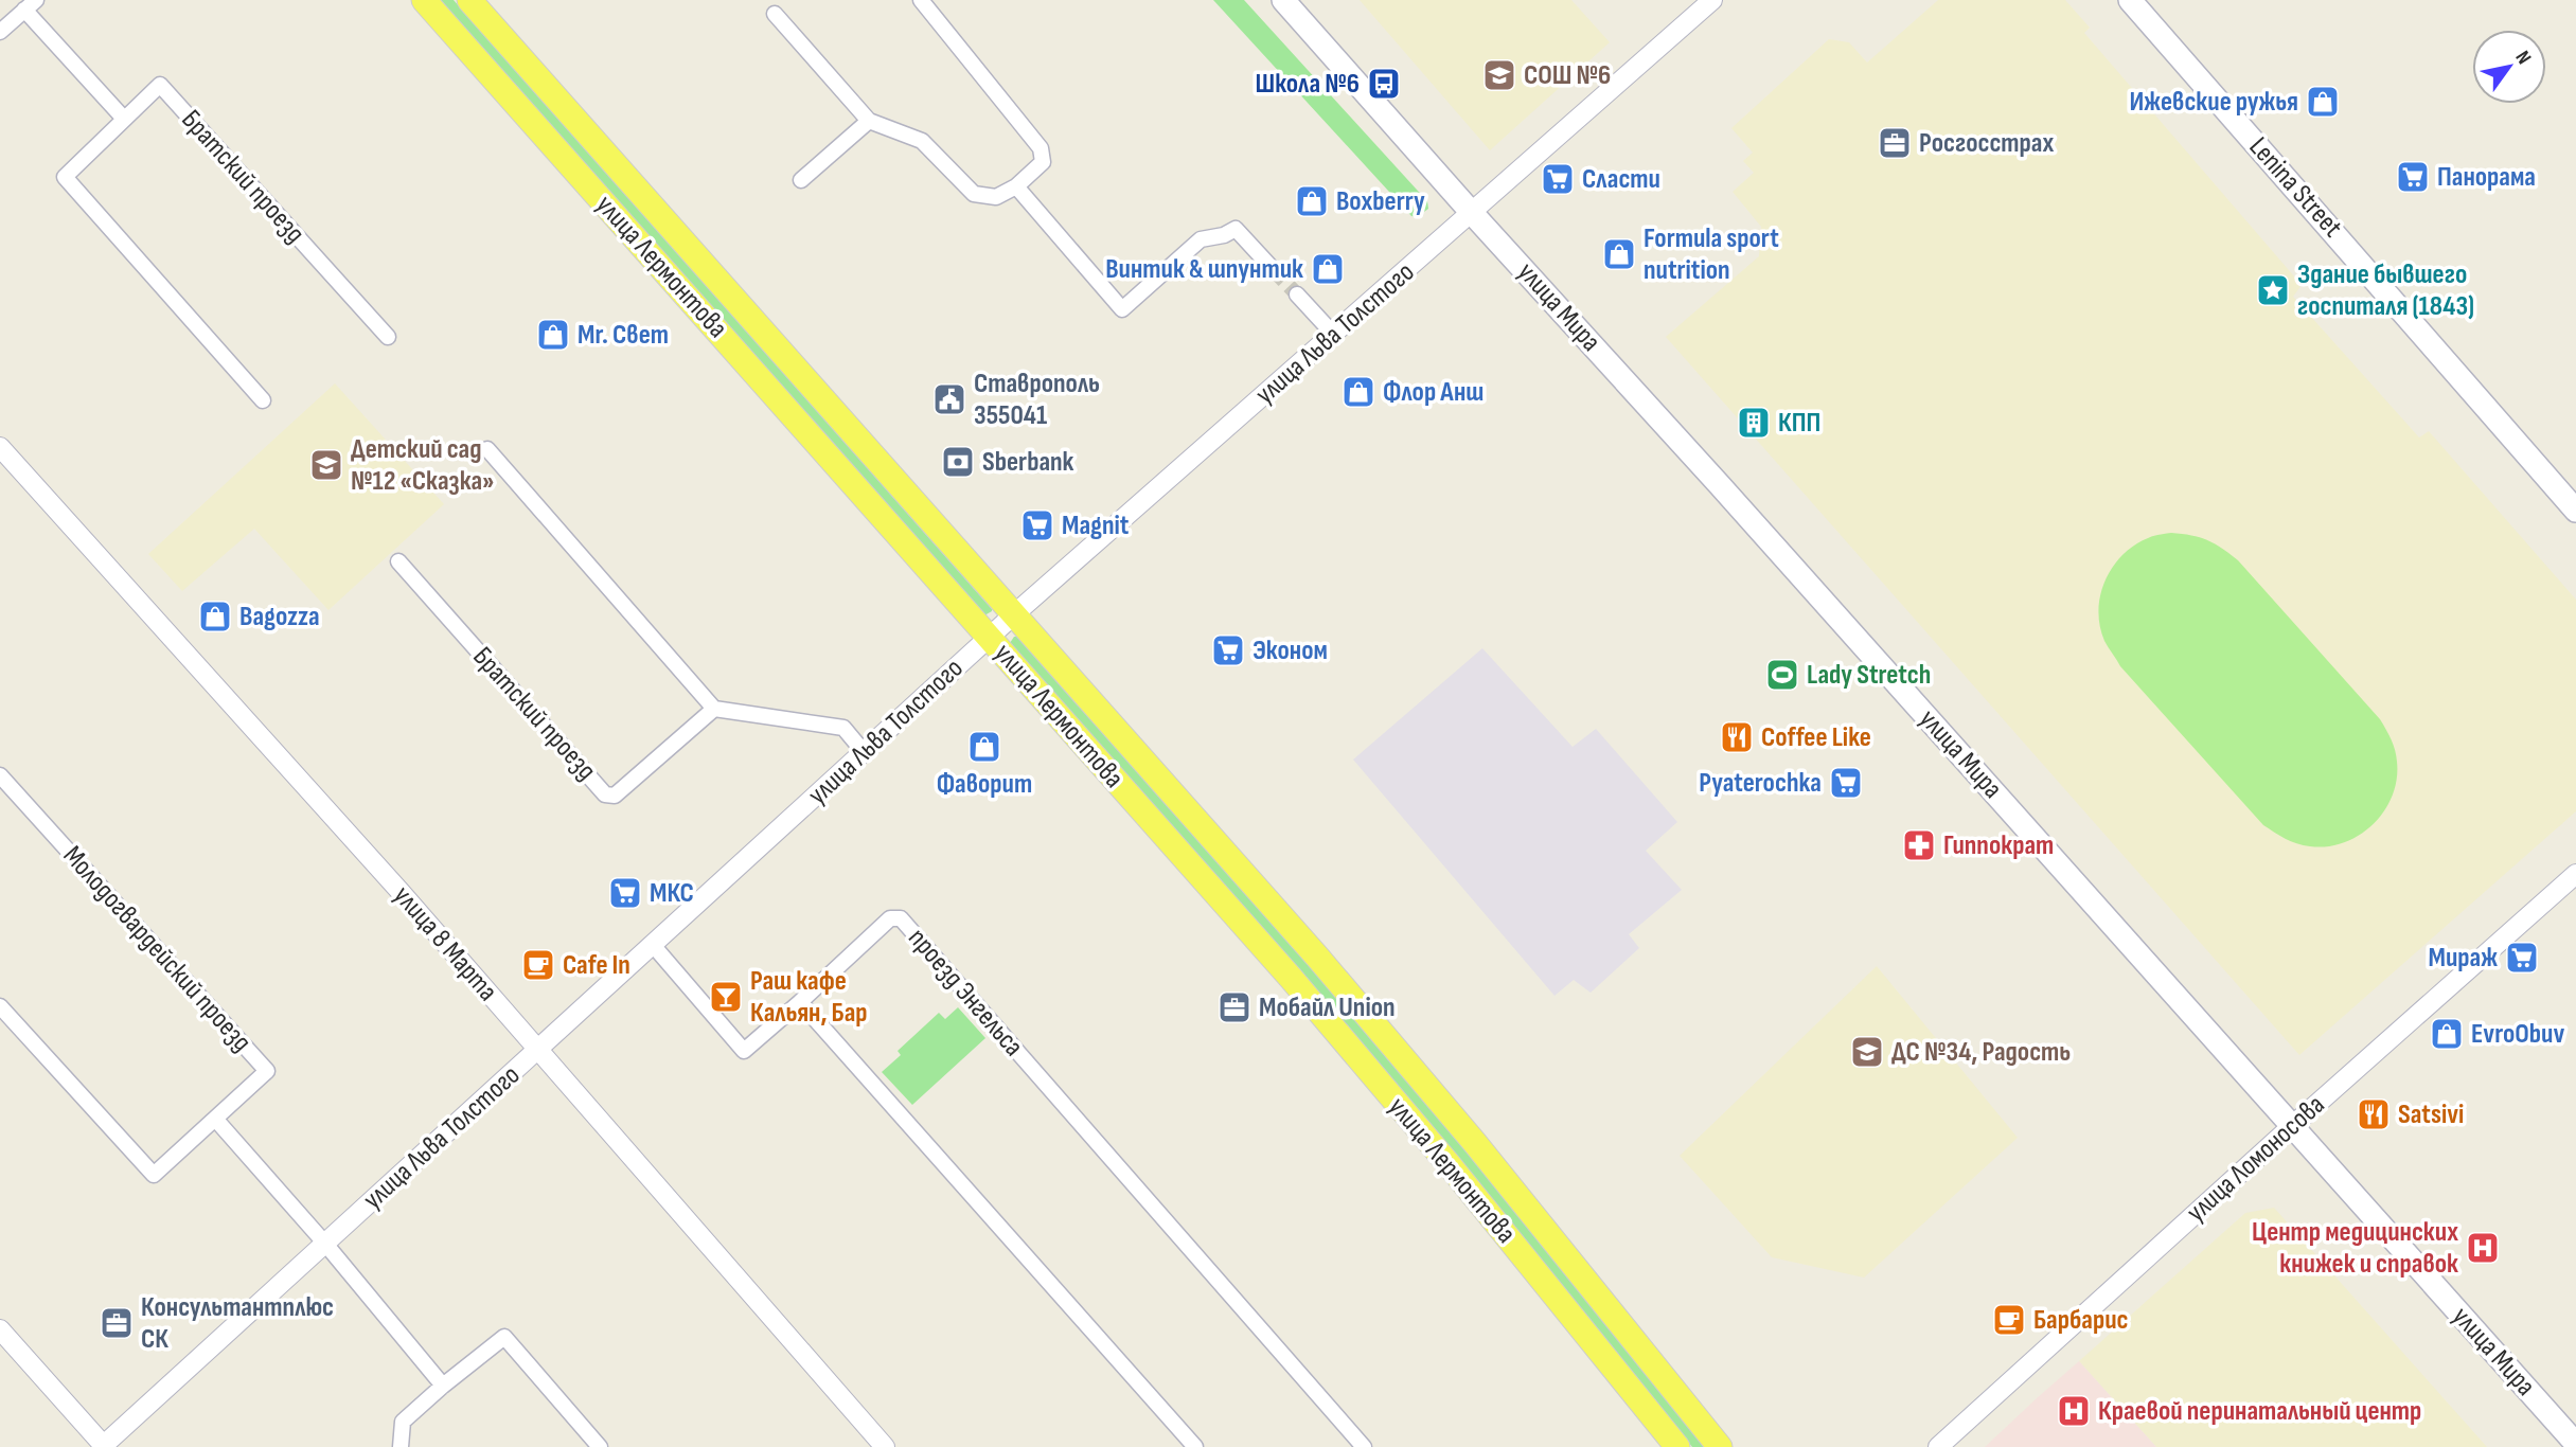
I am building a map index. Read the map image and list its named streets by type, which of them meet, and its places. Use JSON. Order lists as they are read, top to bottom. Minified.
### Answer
{"streets":{"main road":["Lenina Street","улица Лермонтова","улица Мира"],"street":["Братский проезд","улица Льва Толстого","улица 8 Марта","Молодогвардейский проезд","проезд Энгельса","улица Ломоносова"]},"crossings":[["улица Лермонтова","улица Льва Толстого"],["улица Мира","улица Льва Толстого"],["улица Мира","улица Ломоносова"],["улица Льва Толстого","улица 8 Марта"],["улица Льва Толстого","проезд Энгельса"]],"places":{"school or university":["СОШ №6","Детский сад №12 «Сказка»","ДС №34, Радость"],"bus stop":["Школа №6"],"shop":["Ижевские ружья","Boxberry","Formula sport nutrition","Винтик & шпунтик","Mr. Свет","Флор Анш","Bagozza","Фаворит","EvroObuv"],"office":["Росгосстрах","Мобайл Union","Консультантплюс СК"],"supermarket":["Панорама","Сласти","Magnit","Эконом","Pyaterochka","МКС","Мираж"],"place":["Здание бывшего госпиталя (1843)"],"public building":["Ставрополь 355041"],"building":["КПП"],"bank":["Sberbank"],"sports":["Lady Stretch"],"restaurant":["Coffee Like","Satsivi"],"pharmacy":["Гиппократ"],"cafe":["Cafe In","Барбарис"],"bar":["Раш кафе Кальян, Бар"],"hospital":["Центр медицинских книжек и справок","Краевой перинатальный центр"]},"north":"top right"}
